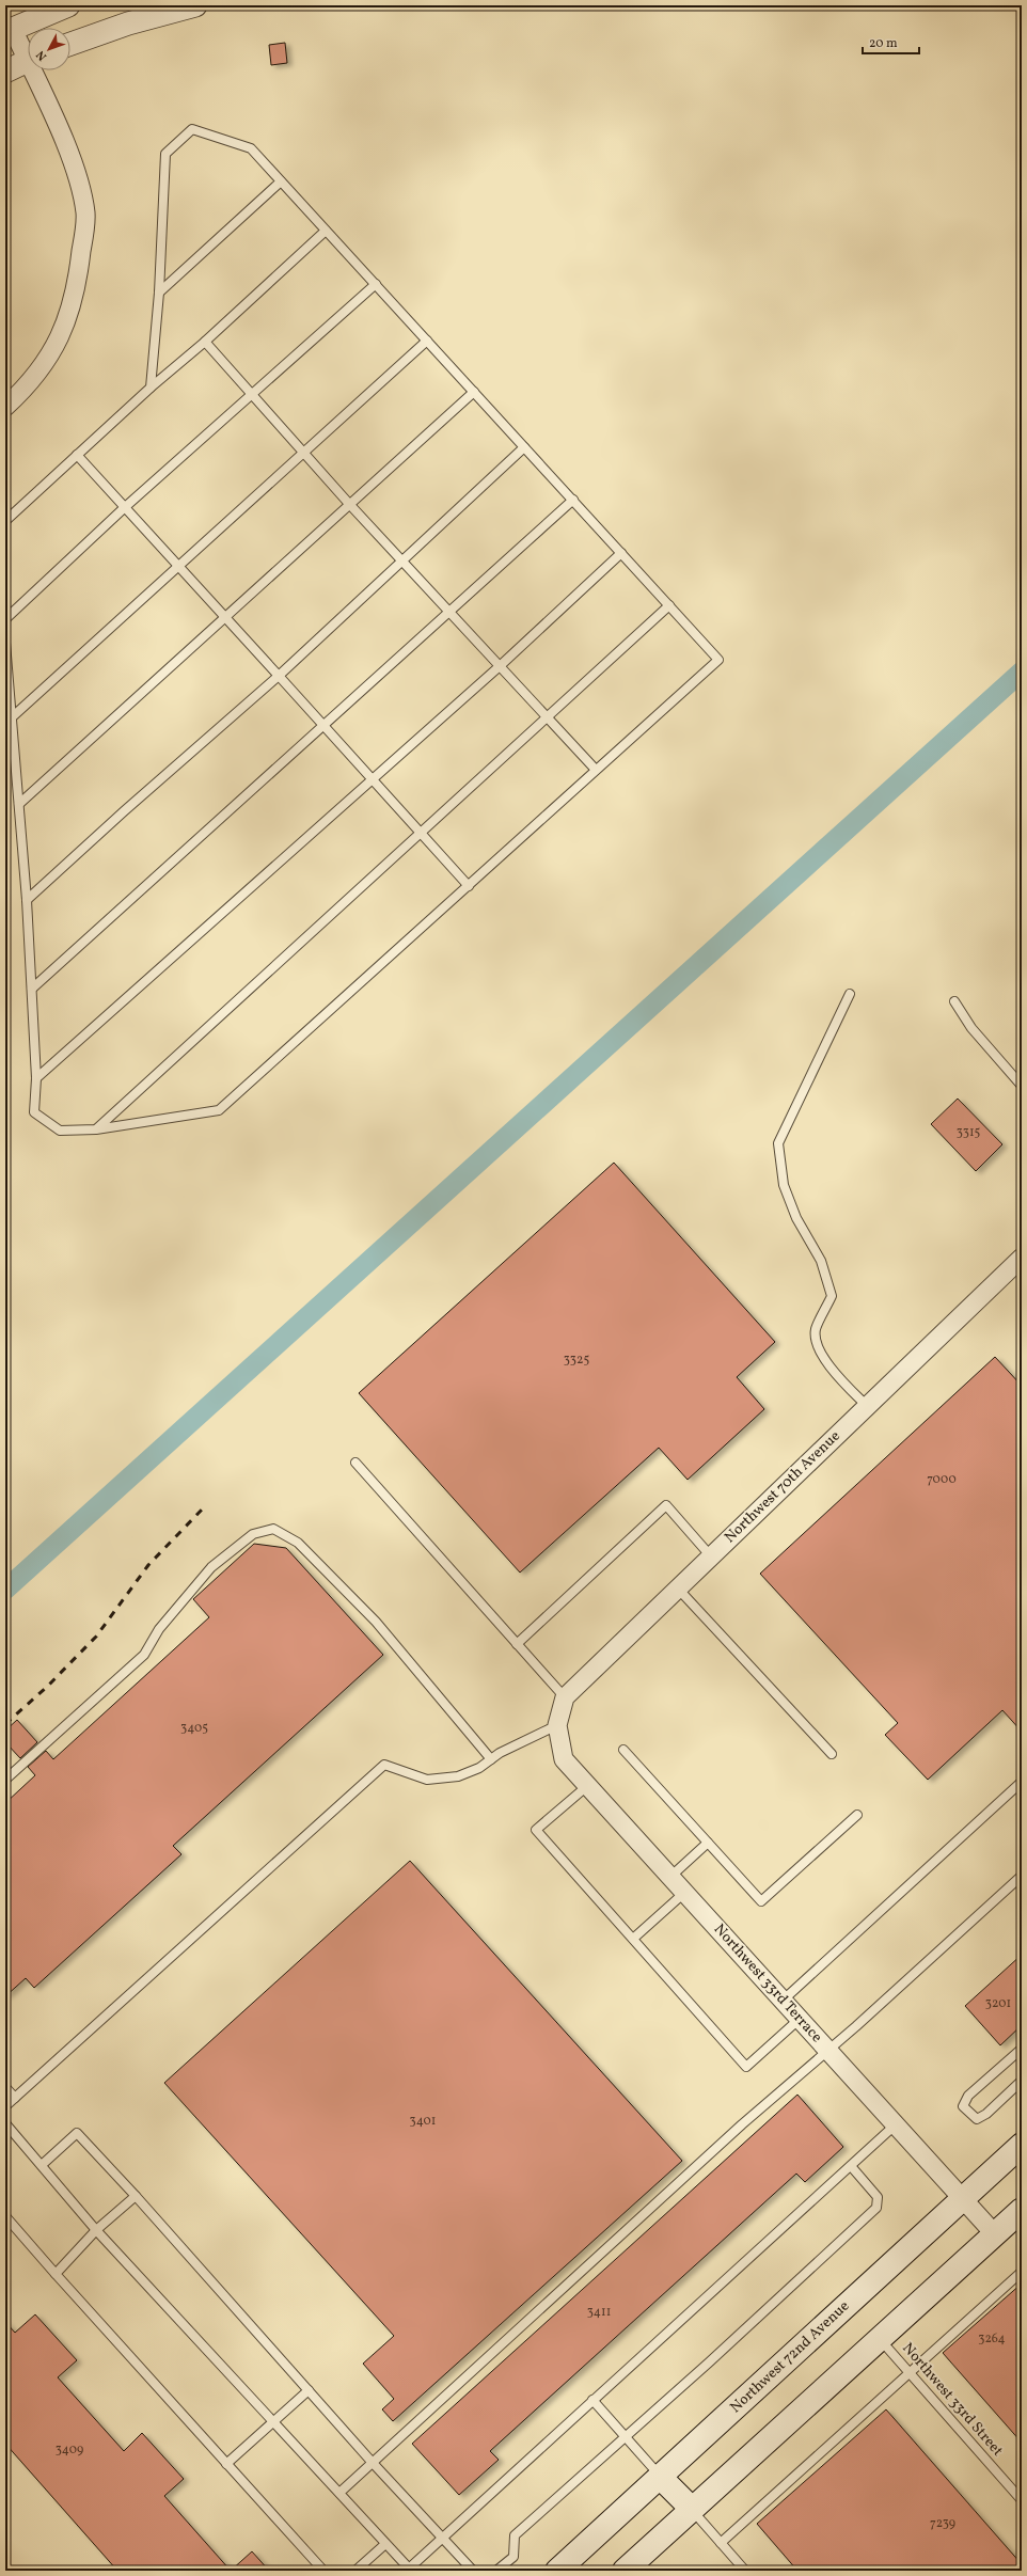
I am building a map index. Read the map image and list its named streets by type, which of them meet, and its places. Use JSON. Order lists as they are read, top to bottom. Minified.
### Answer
{"streets":{"main road":["Northwest 72nd Avenue"],"street":["Northwest 70th Avenue","Northwest 33rd Terrace"],"lane":["Northwest 33rd Street"]},"crossings":[["Northwest 33rd Terrace","Northwest 72nd Avenue"]],"house_numbers":["3315","3325","7000","3405","3201","3401","3411","3264","3409","7239"],"scale_bar":"20 m","north":"bottom left"}
